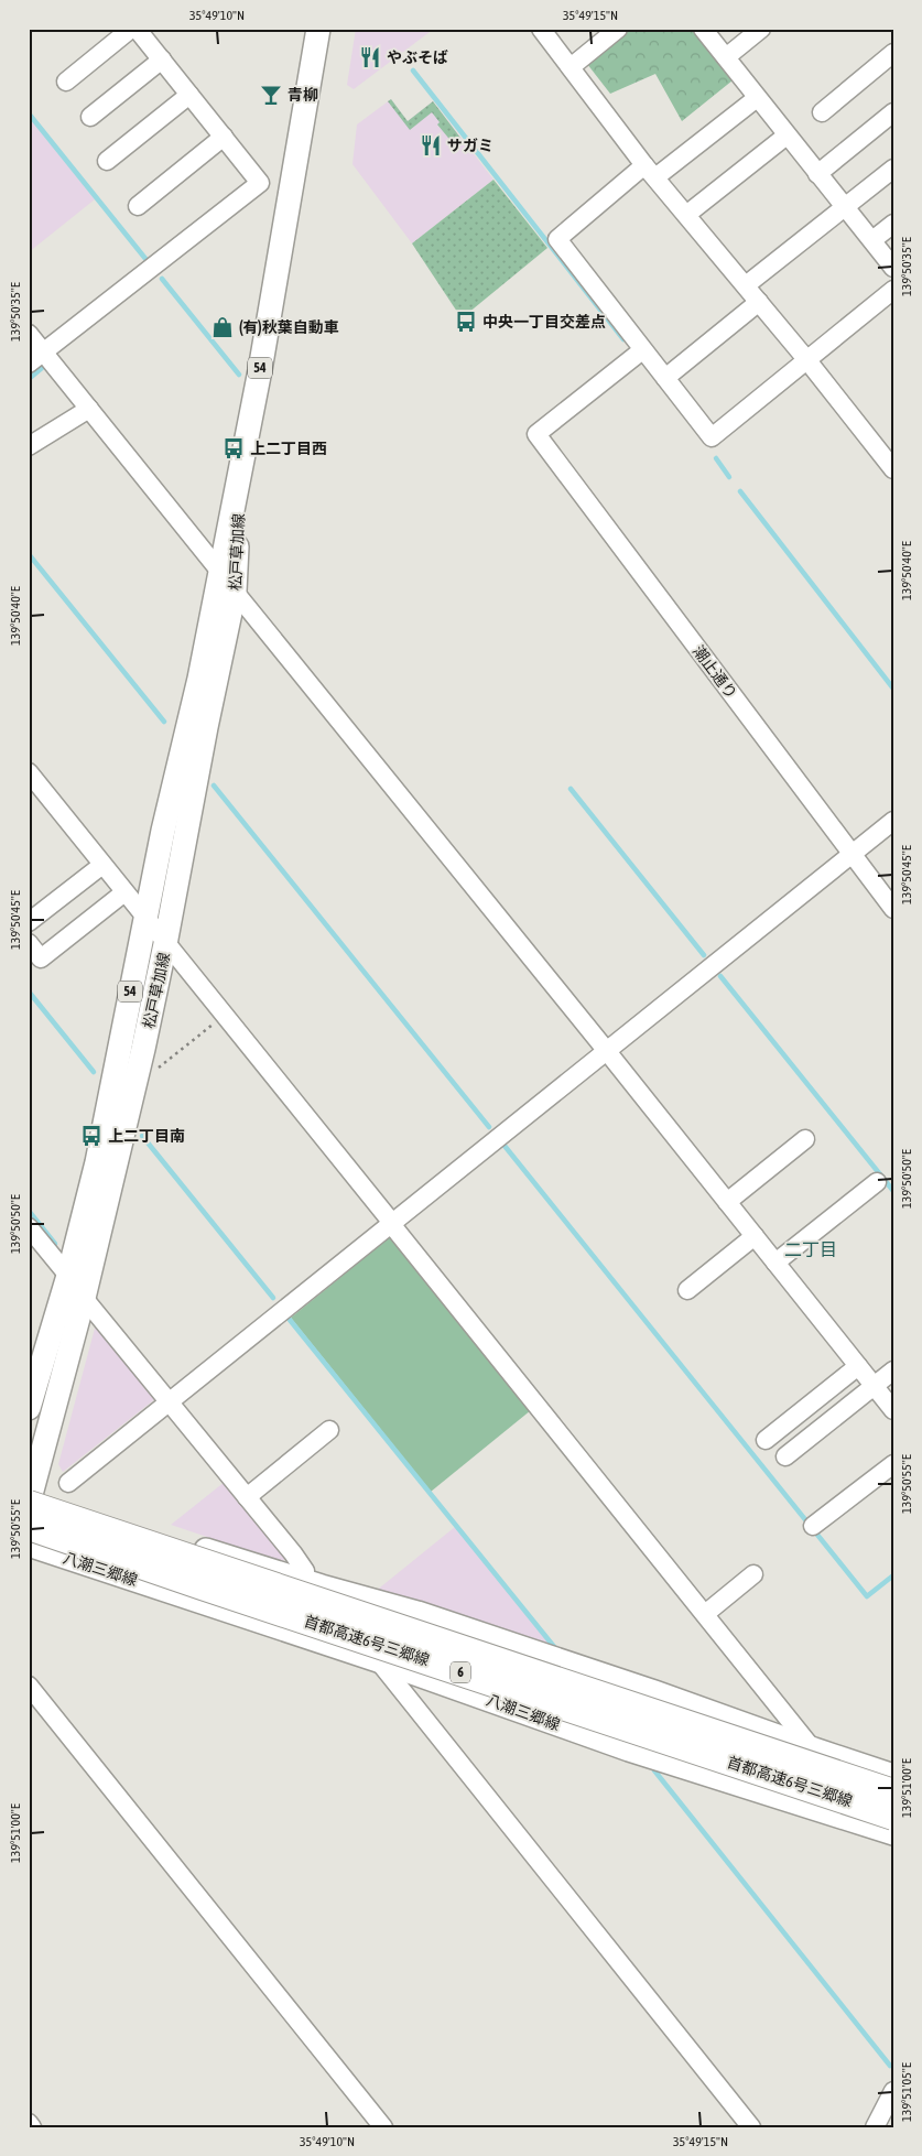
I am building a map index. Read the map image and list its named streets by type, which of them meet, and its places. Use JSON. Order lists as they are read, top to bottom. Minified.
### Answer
{"streets":{"highway":["首都高速6号三郷線","6"],"main road":["54","松戸草加線","八潮三郷線"],"street":["潮止通り"]},"crossings":[["松戸草加線","首都高速6号三郷線"]],"districts":["二丁目"],"places":{"restaurant":["やぶそば","サガミ"],"bar":["青柳"],"bus stop":["中央一丁目交差点","上二丁目西","上二丁目南"],"shop":["(有)秋葉自動車"]},"coordinates":["35°49'10\"N","35°49'15\"N","139°50'35\"E","139°50'40\"E","139°50'45\"E","139°50'50\"E","139°50'55\"E","139°51'00\"E","139°51'05\"E"]}
